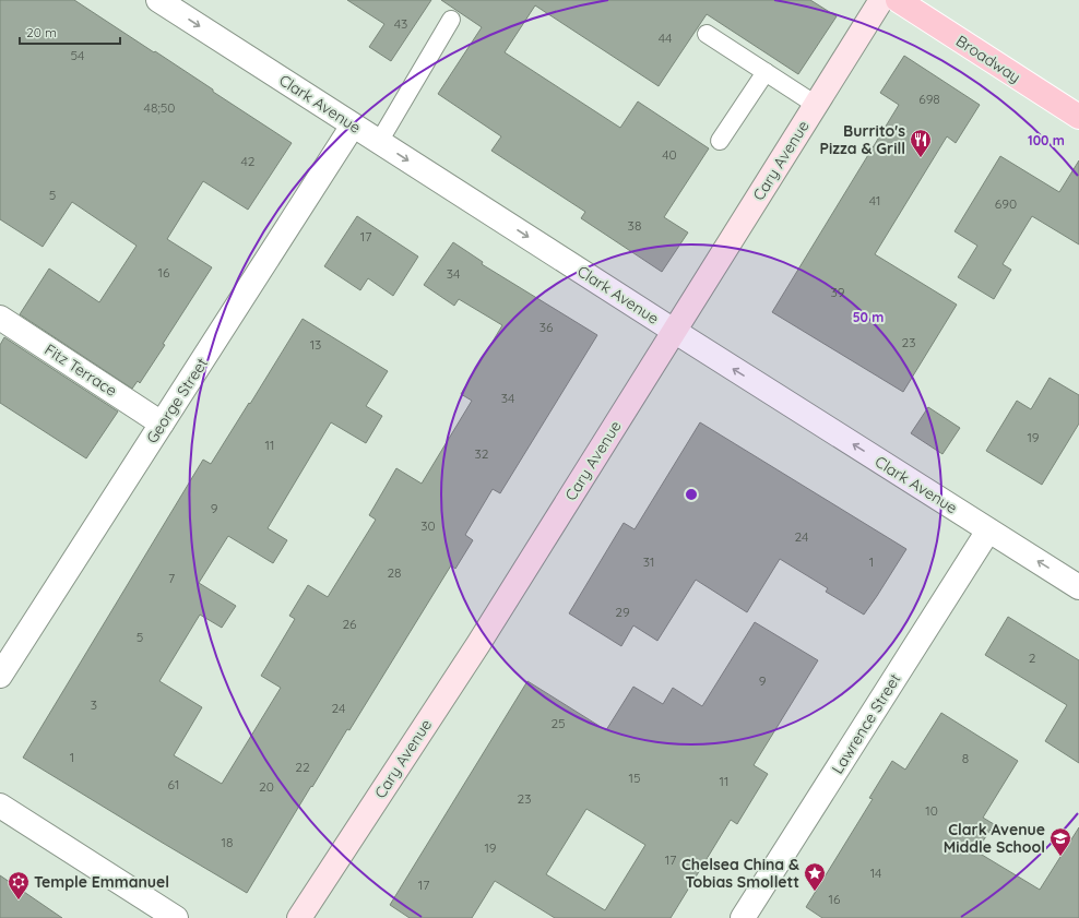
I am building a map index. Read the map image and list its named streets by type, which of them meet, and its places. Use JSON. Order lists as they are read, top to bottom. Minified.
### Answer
{"streets":{"main road":["Broadway","Cary Avenue"],"street":["Clark Avenue","Fitz Terrace","George Street","Lawrence Street"]},"crossings":[["Clark Avenue","Cary Avenue"],["Clark Avenue","George Street"],["Clark Avenue","Lawrence Street"],["Fitz Terrace","George Street"]],"places":{"restaurant":["Burrito's Pizza & Grill"],"school or university":["Clark Avenue Middle School"],"place":["Chelsea China & Tobias Smollett"],"synagogue":["Temple Emmanuel"]},"house_numbers":["43","44","54","698","48;50","40","42","5","41","690","38","17","16","34","39","36","23","13","34","19","11","32","9","30","24","31","1","28","7","29","26","5","2","9","3","24","25","1","8","22","15","11","61","20","23","10","18","19","17","14","17","16"],"scale_bar":"20 m","rings":["100 m","50 m"]}
